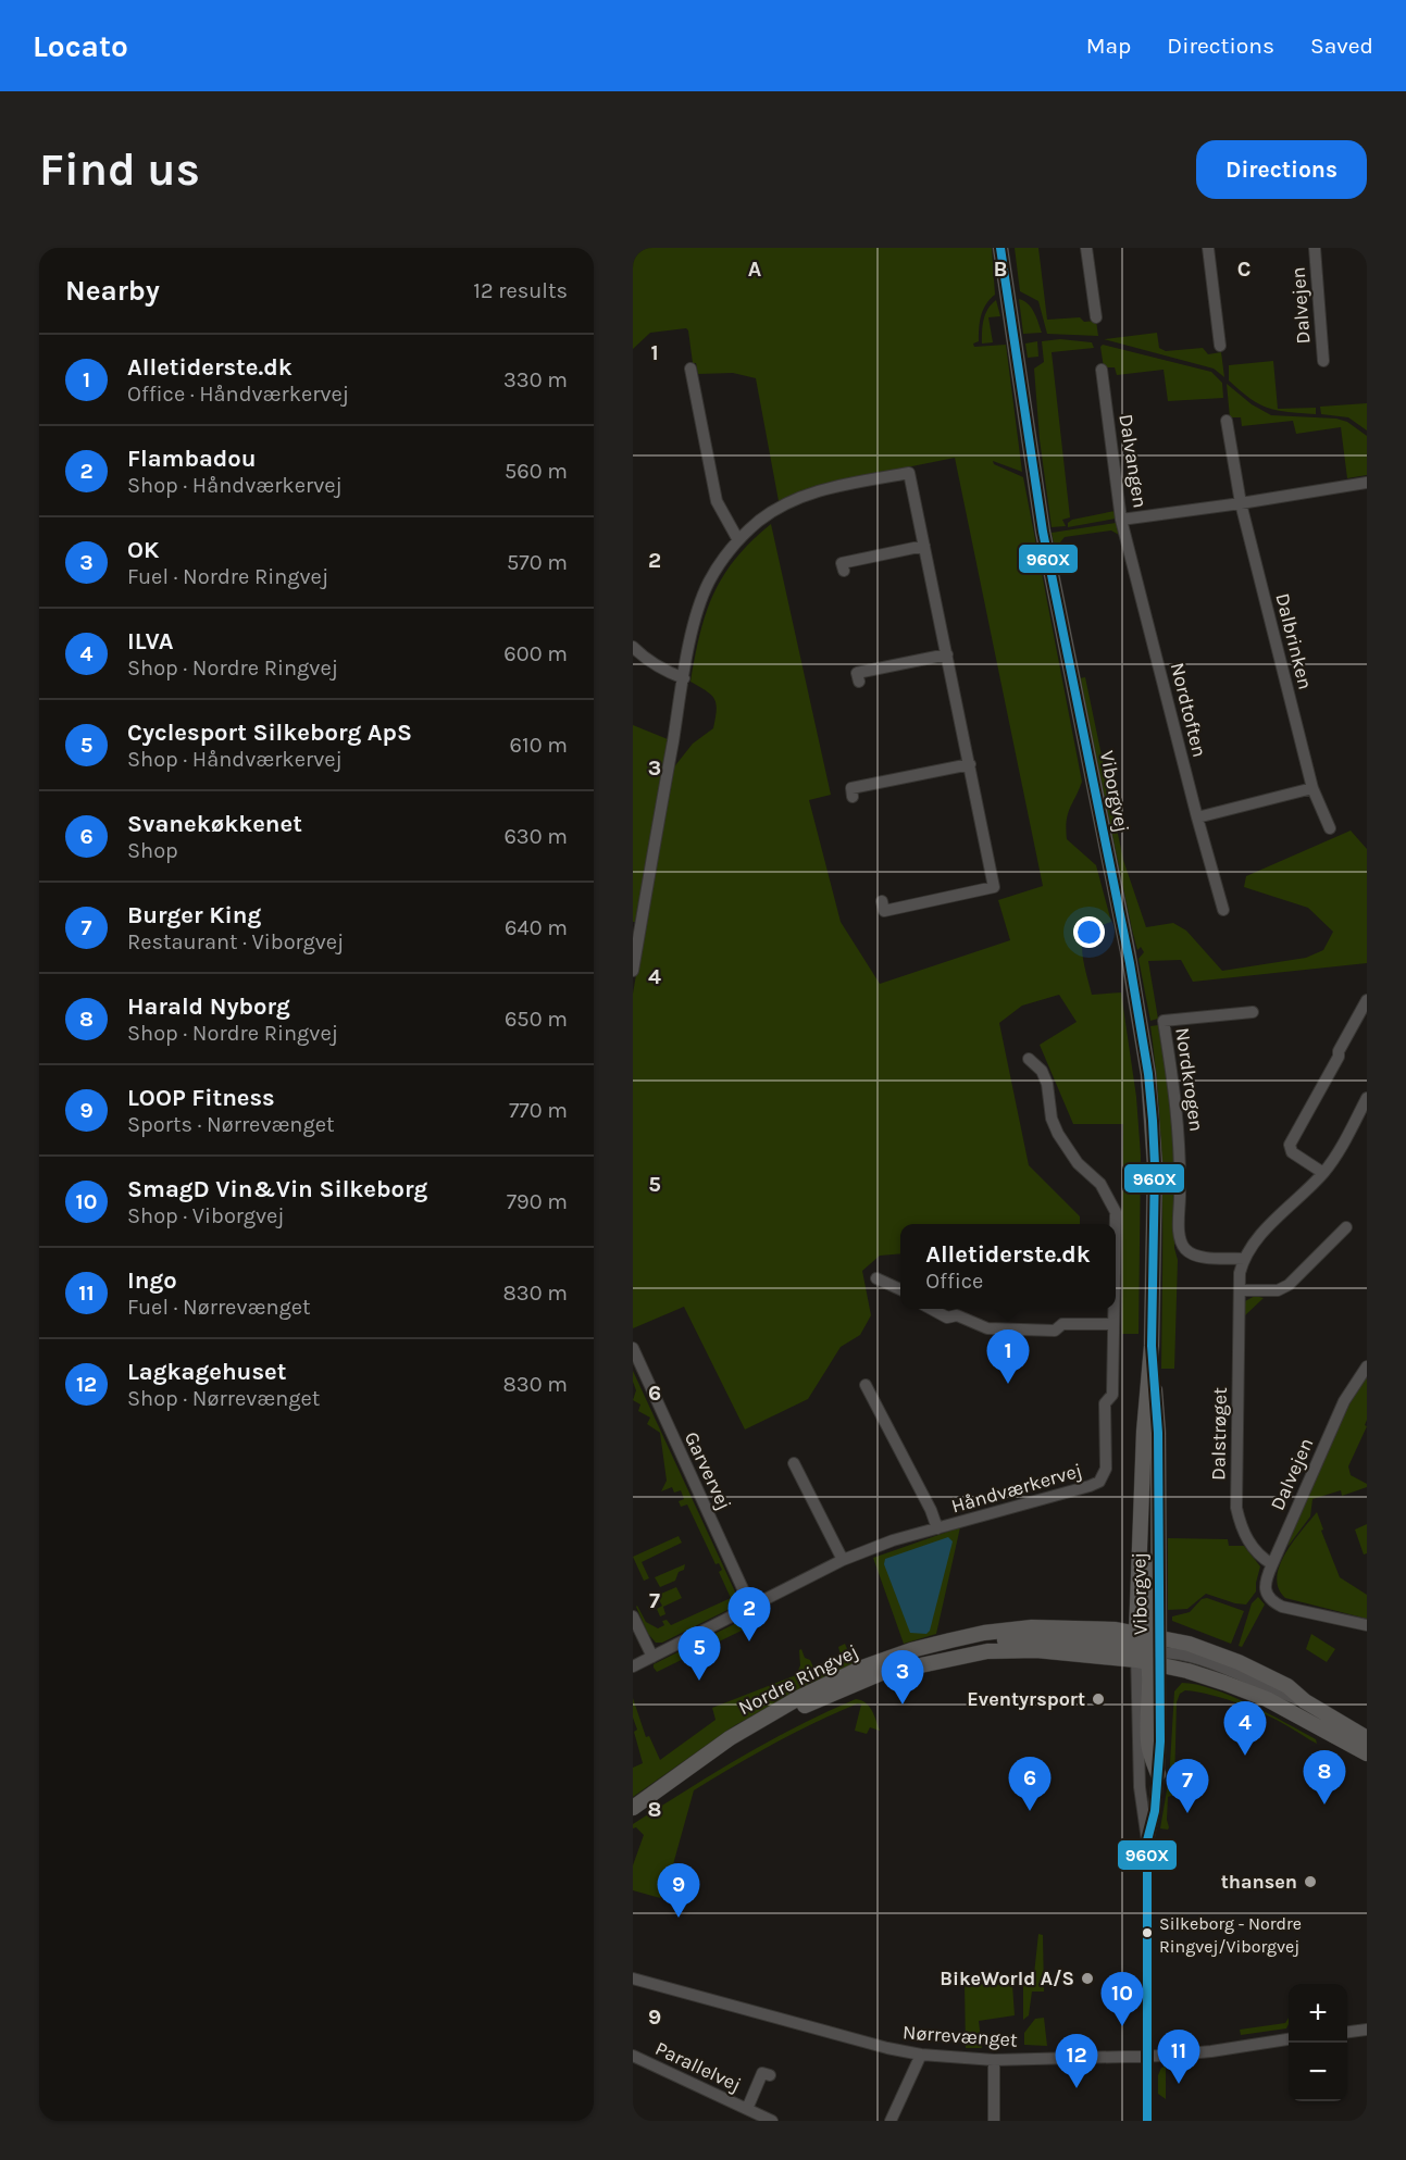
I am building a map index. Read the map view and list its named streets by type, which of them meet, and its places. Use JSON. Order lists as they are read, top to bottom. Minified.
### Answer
{"streets":{"main road":["Viborgvej","Nordre Ringvej"],"street":["Dalvejen","Dalvangen","Dalbrinken","Nordtoften","Nordkrogen","Dalstrøget","Garvervej","Håndværkervej","Nørrevænget","Parallelvej"]},"crossings":[["Dalvejen","Dalstrøget"],["Dalvangen","Dalbrinken"],["Dalvangen","Nordtoften"],["Viborgvej","Nordre Ringvej"],["Viborgvej","Nørrevænget"],["Nordkrogen","Dalstrøget"],["Garvervej","Håndværkervej"]],"places":["Eventyrsport","thansen","Silkeborg - Nordre Ringvej/Viborgvej","BikeWorld A/S"],"lines":["transit line 960X"],"page":{"header":"Locato","nav":["Map","Directions","Saved"],"buttons":"Directions","title":"Find us","heading":["Nearby","12 results"],"list":[{"mark":"1","name":"Alletiderste.dk","note":"Office · Håndværkervej","value":"330 m"},{"mark":"2","name":"Flambadou","note":"Shop · Håndværkervej","value":"560 m"},{"mark":"3","name":"OK","note":"Fuel · Nordre Ringvej","value":"570 m"},{"mark":"4","name":"ILVA","note":"Shop · Nordre Ringvej","value":"600 m"},{"mark":"5","name":"Cyclesport Silkeborg ApS","note":"Shop · Håndværkervej","value":"610 m"},{"mark":"6","name":"Svanekøkkenet","note":"Shop","value":"630 m"},{"mark":"7","name":"Burger King","note":"Restaurant · Viborgvej","value":"640 m"},{"mark":"8","name":"Harald Nyborg","note":"Shop · Nordre Ringvej","value":"650 m"},{"mark":"9","name":"LOOP Fitness","note":"Sports · Nørrevænget","value":"770 m"},{"mark":"10","name":"SmagD Vin&Vin Silkeborg","note":"Shop · Viborgvej","value":"790 m"},{"mark":"11","name":"Ingo","note":"Fuel · Nørrevænget","value":"830 m"},{"mark":"12","name":"Lagkagehuset","note":"Shop · Nørrevænget","value":"830 m"}],"popup":["Alletiderste.dk","Office"],"pins":["1","2","5","3","4","8","6","7","9","10","11","12"],"map_buttons":["+","−"]},"grid":{"columns":["A","B","C"],"rows":["1","2","3","4","5","6","7","8","9"]}}
